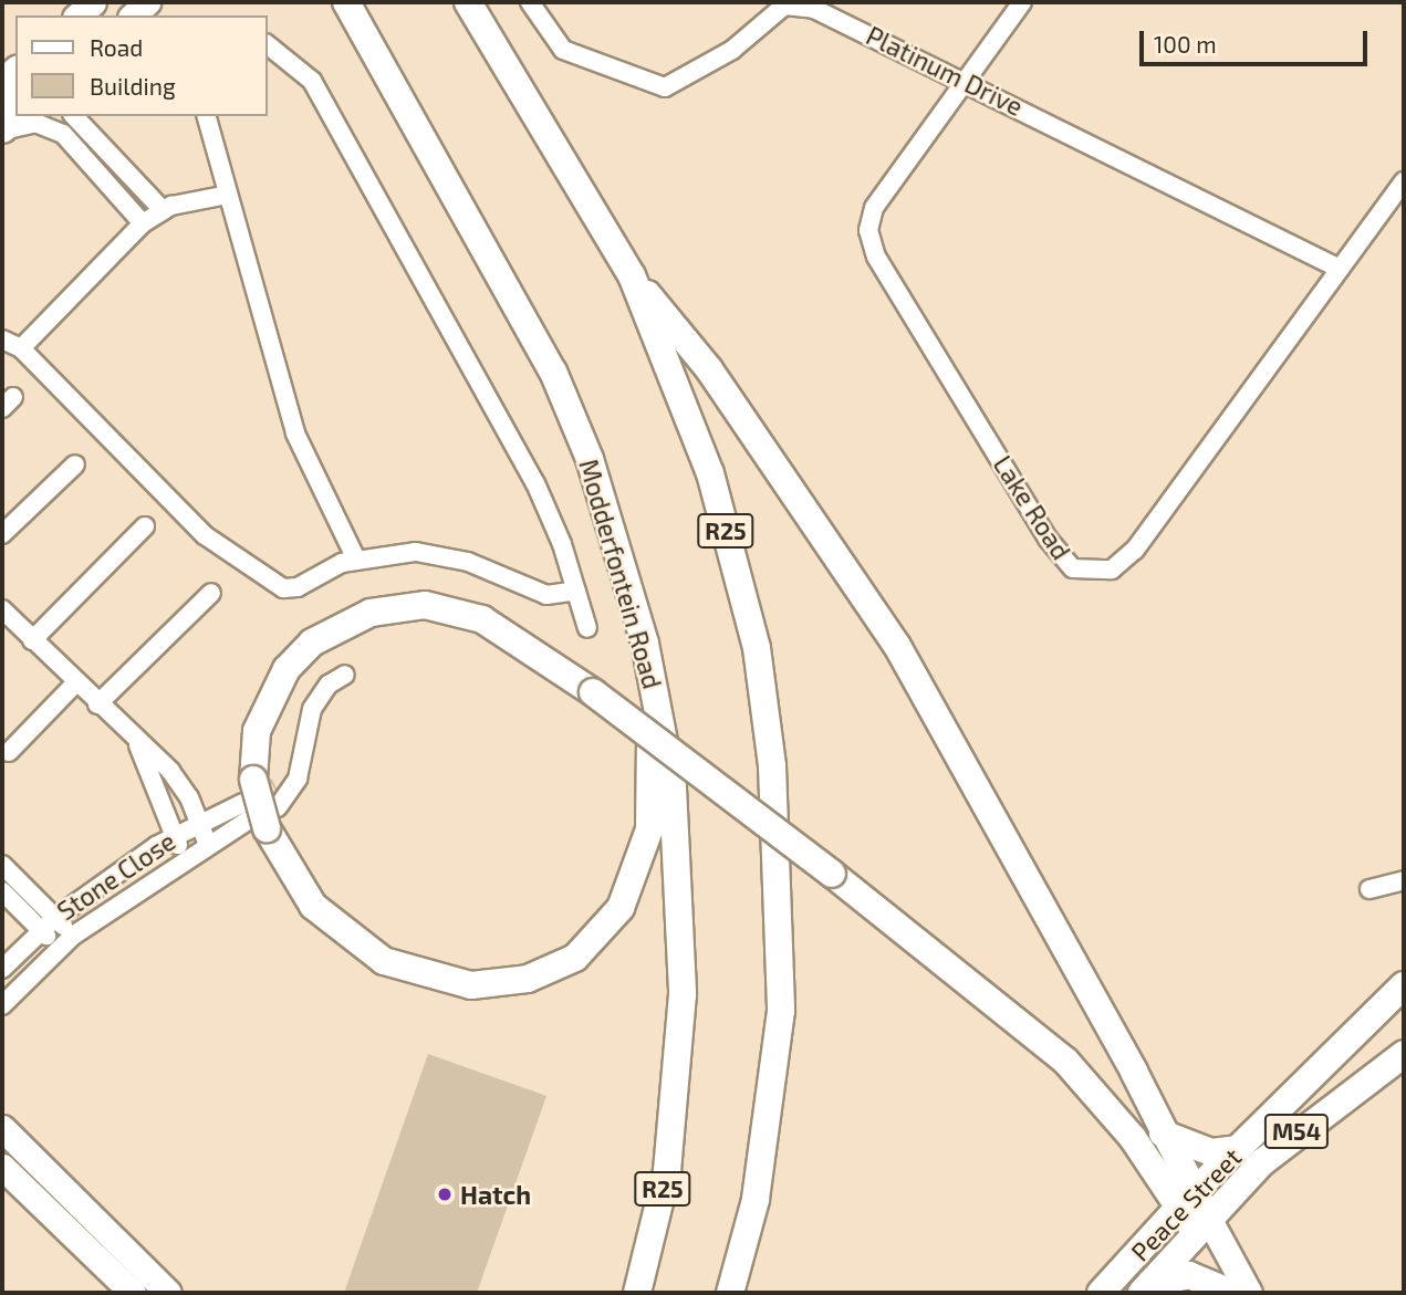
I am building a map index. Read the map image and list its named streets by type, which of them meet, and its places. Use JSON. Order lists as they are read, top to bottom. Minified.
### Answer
{"streets":{"main road":["R25","Modderfontein Road","M54","Peace Street"],"street":["Platinum Drive","Lake Road","Stone Close"]},"crossings":[["Platinum Drive","Lake Road"]],"places":["Hatch"],"legend":["Road","Building"],"scale_bar":"100 m"}
